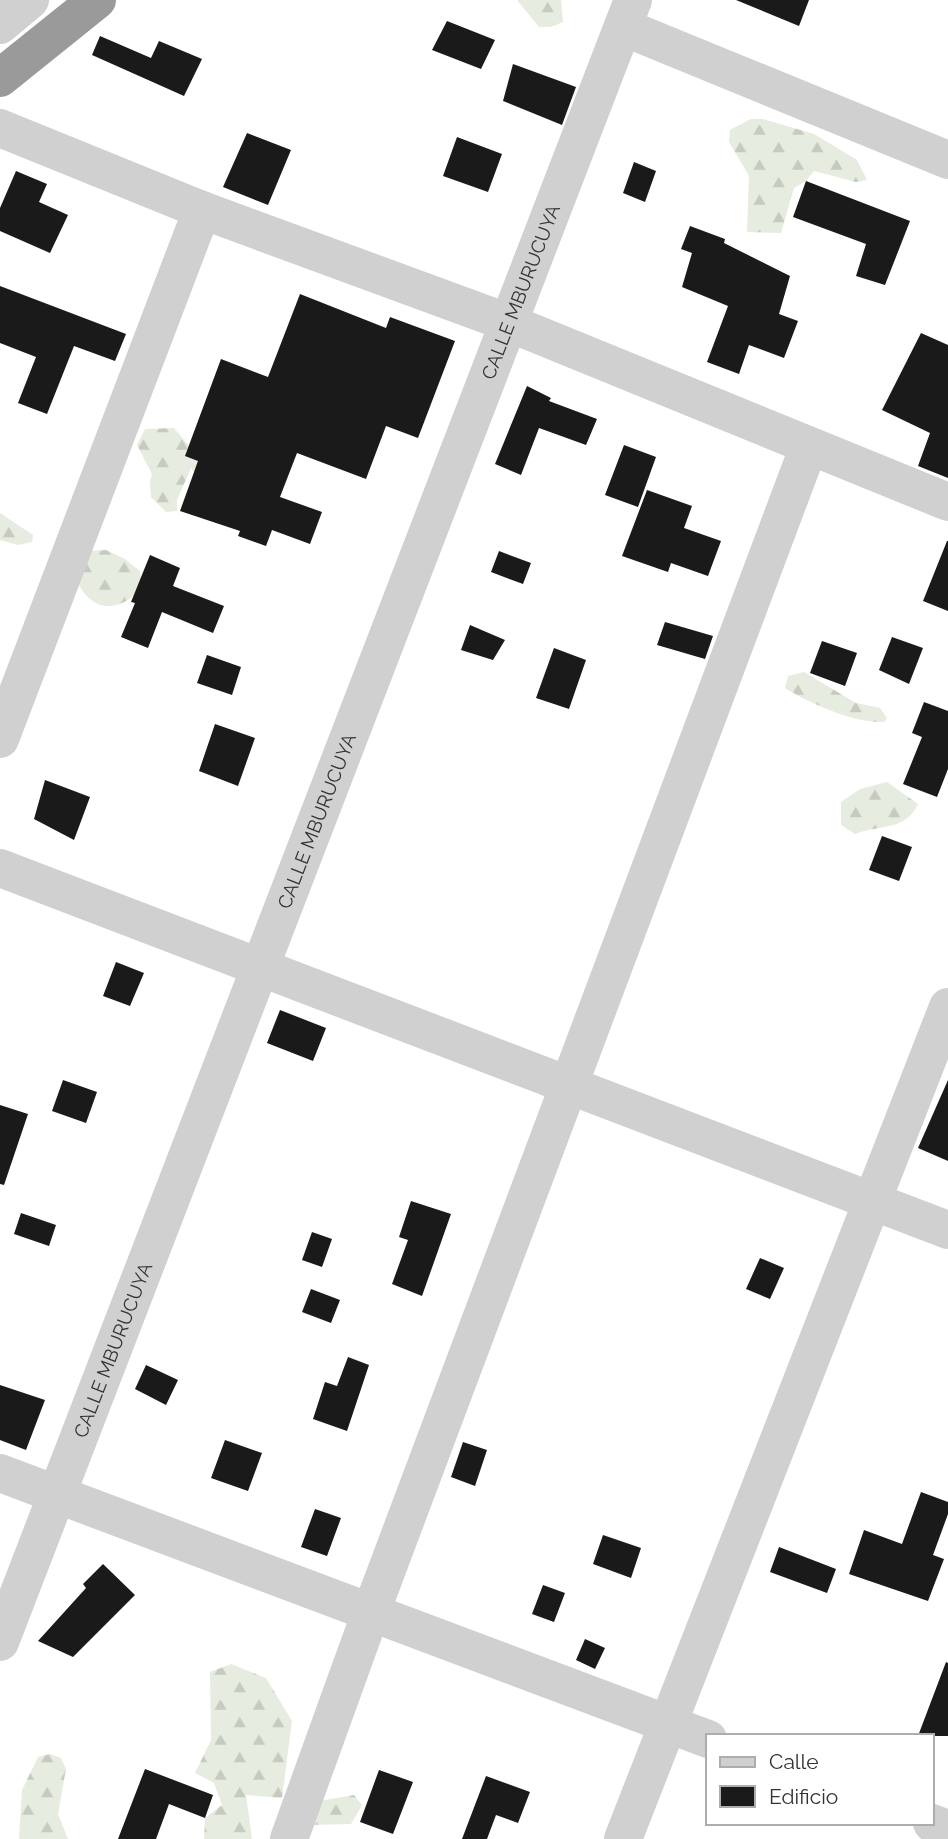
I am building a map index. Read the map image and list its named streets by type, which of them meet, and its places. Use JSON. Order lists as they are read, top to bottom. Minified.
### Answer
{"streets":{"street":["CALLE MBURUCUYA"]},"legend":["Calle","Edificio"]}
